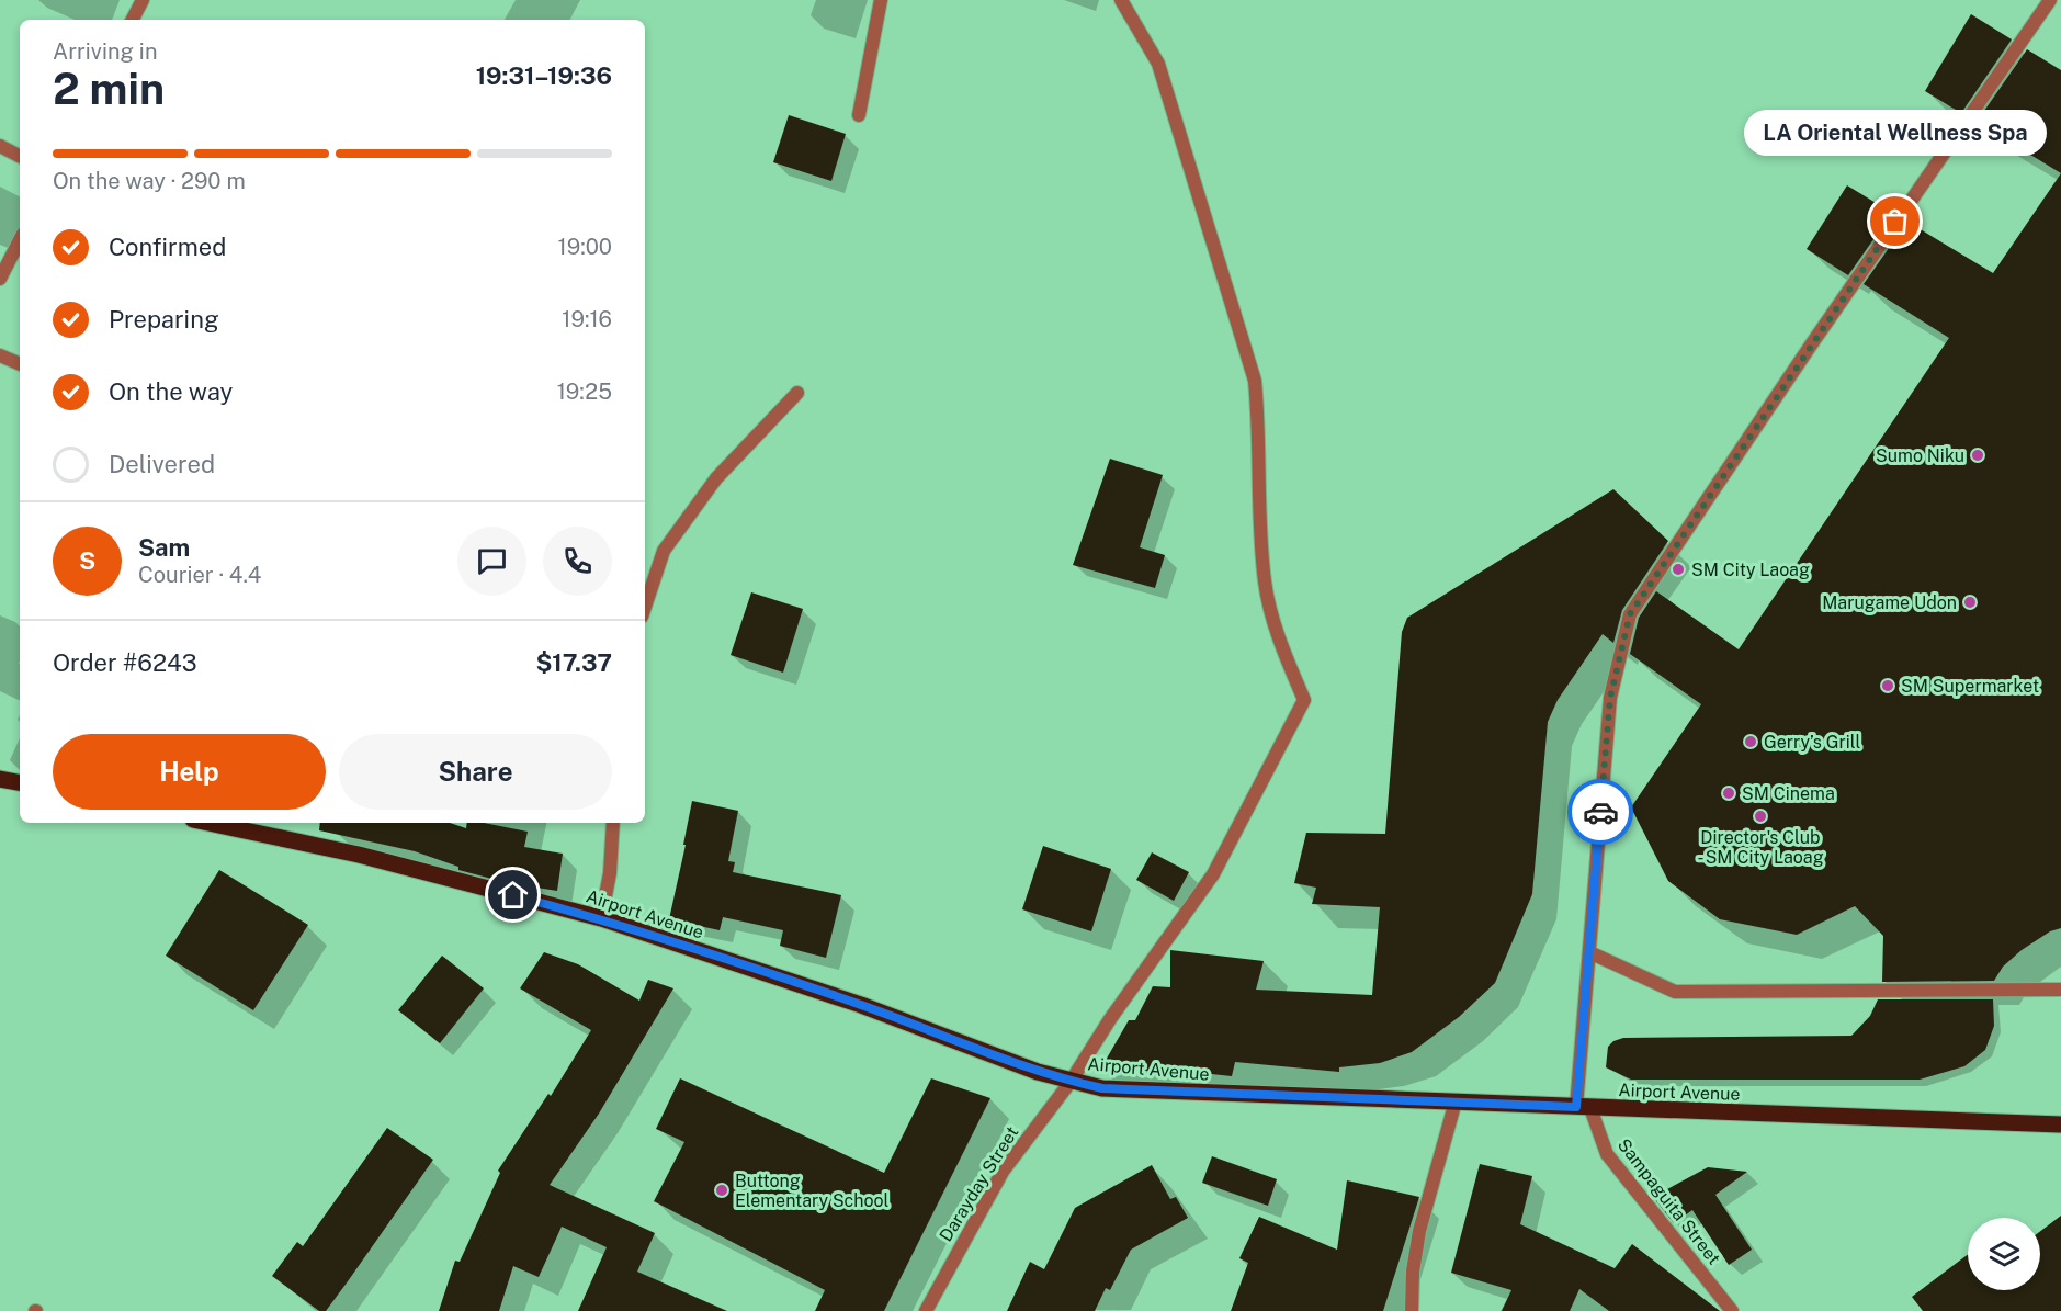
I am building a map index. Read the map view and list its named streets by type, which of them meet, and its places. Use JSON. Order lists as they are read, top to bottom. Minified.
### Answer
{"streets":{"main road":["Airport Avenue"],"street":["Darayday Street","Sampaguita Street"]},"crossings":[["Airport Avenue","Darayday Street"],["Airport Avenue","Sampaguita Street"]],"places":["LA Oriental Wellness Spa","Sumo Niku","SM City Laoag","Marugame Udon","SM Supermarket","Gerry’s Grill","SM Cinema","Director's Club - SM City Laoag","Buttong Elementary School"],"page":{"heading":["2 min","Arriving in","19:31–19:36"],"panel":["Sam","Courier · 4.4","Order #6243","$17.37"],"bubble":"LA Oriental Wellness Spa","bar":"On the way · 290 m","list":[["Confirmed","19:00"],["Preparing","19:16"],["On the way","19:25"],"Delivered"],"round":"S","buttons":["Help","Share"]}}
